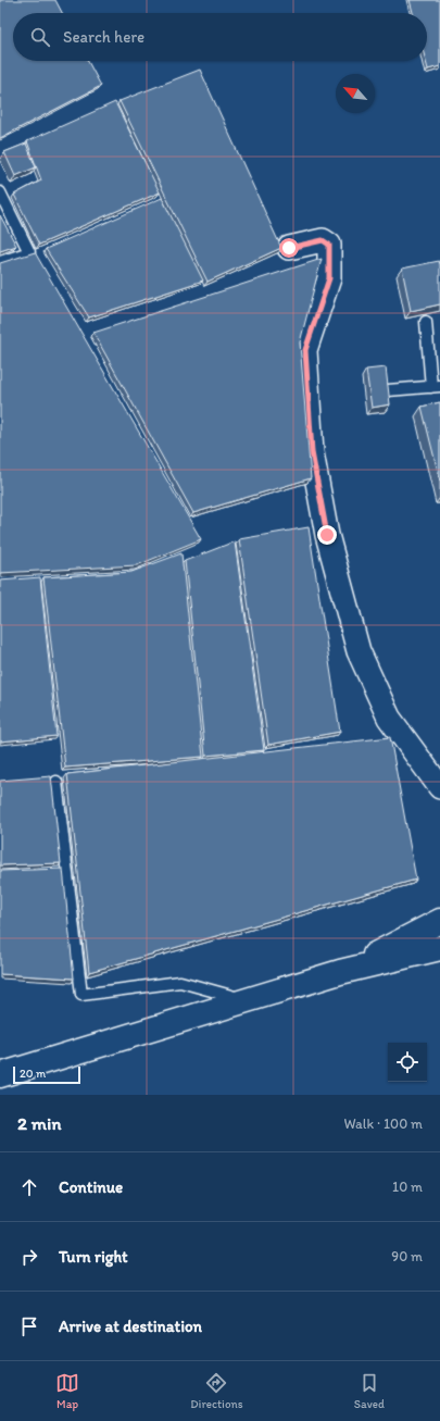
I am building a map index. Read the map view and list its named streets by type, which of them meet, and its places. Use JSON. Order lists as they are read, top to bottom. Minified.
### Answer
{"scale_bar":"20 m","north":"top left","page":{"search":"Search here","scale":"20 m","heading":["2 min","Walk · 100 m"],"list":[["Continue","10 m"],["Turn right","90 m"],"Arrive at destination"],"nav":["Map","Directions","Saved"]}}
